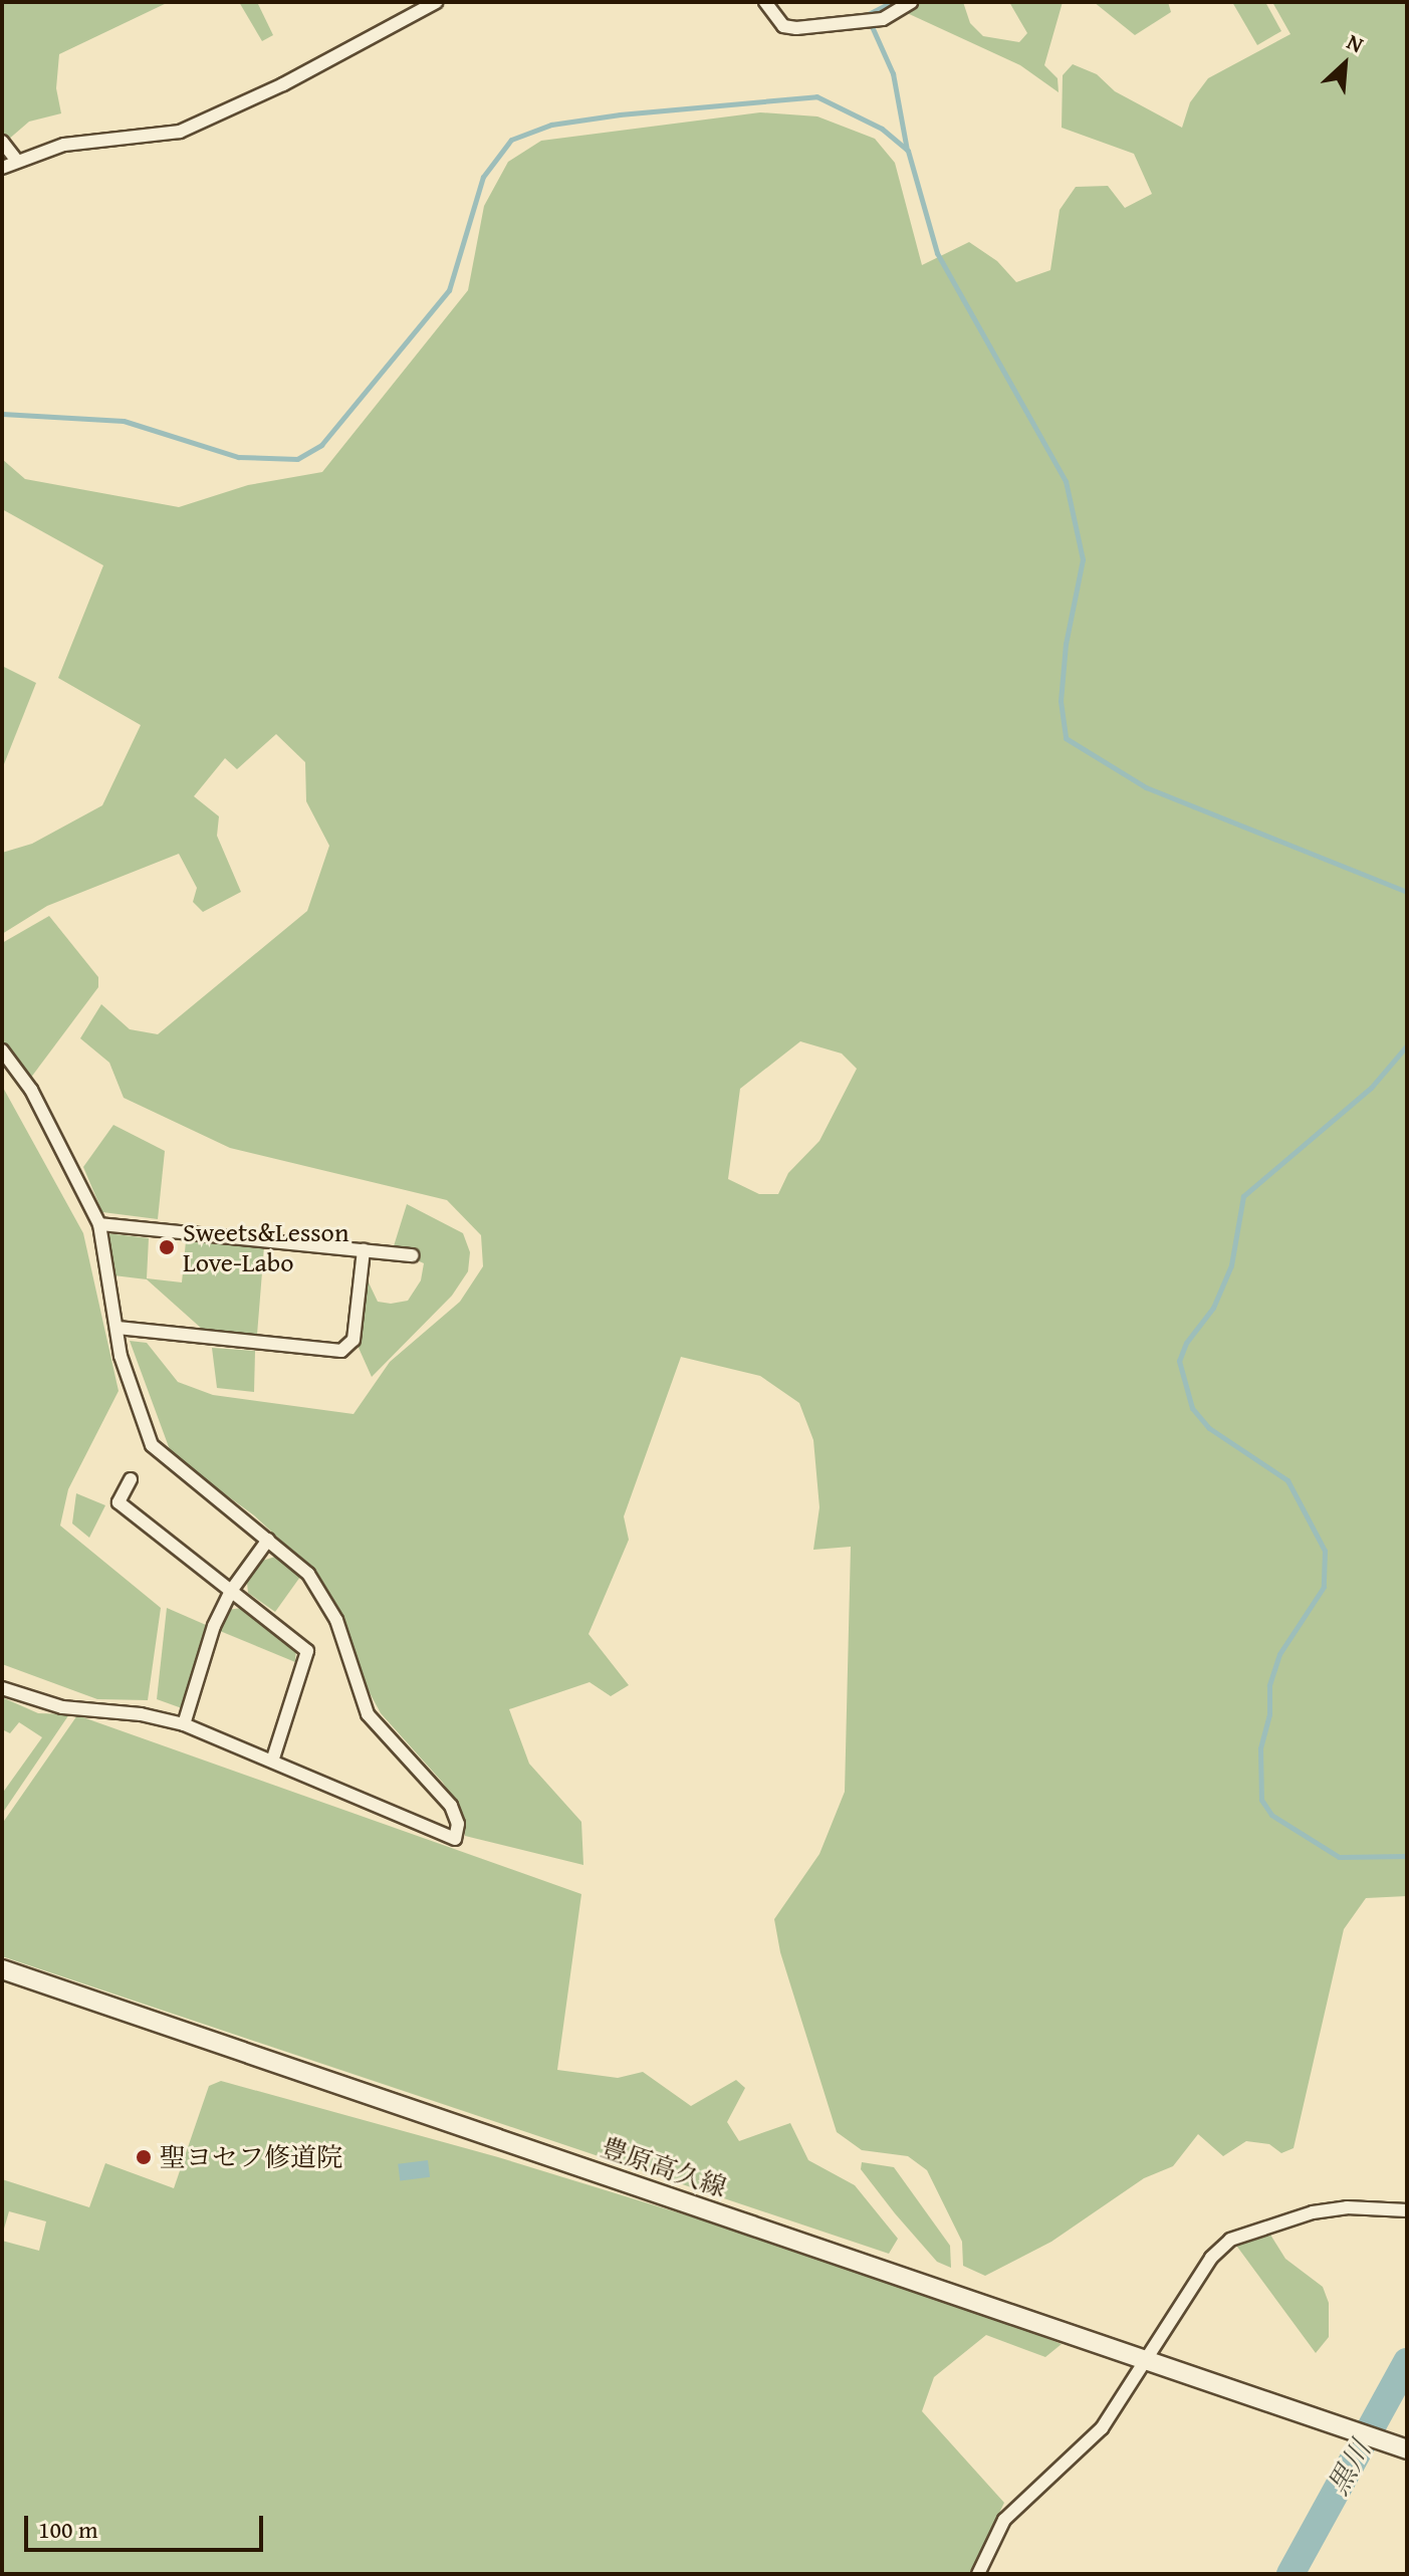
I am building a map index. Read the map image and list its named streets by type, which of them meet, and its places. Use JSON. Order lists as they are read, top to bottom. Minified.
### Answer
{"streets":{"main road":["豊原高久線"]},"water":["黒川"],"places":["Sweets&Lesson Love-Labo","聖ヨセフ修道院"],"scale_bar":"100 m","north":"top right"}
